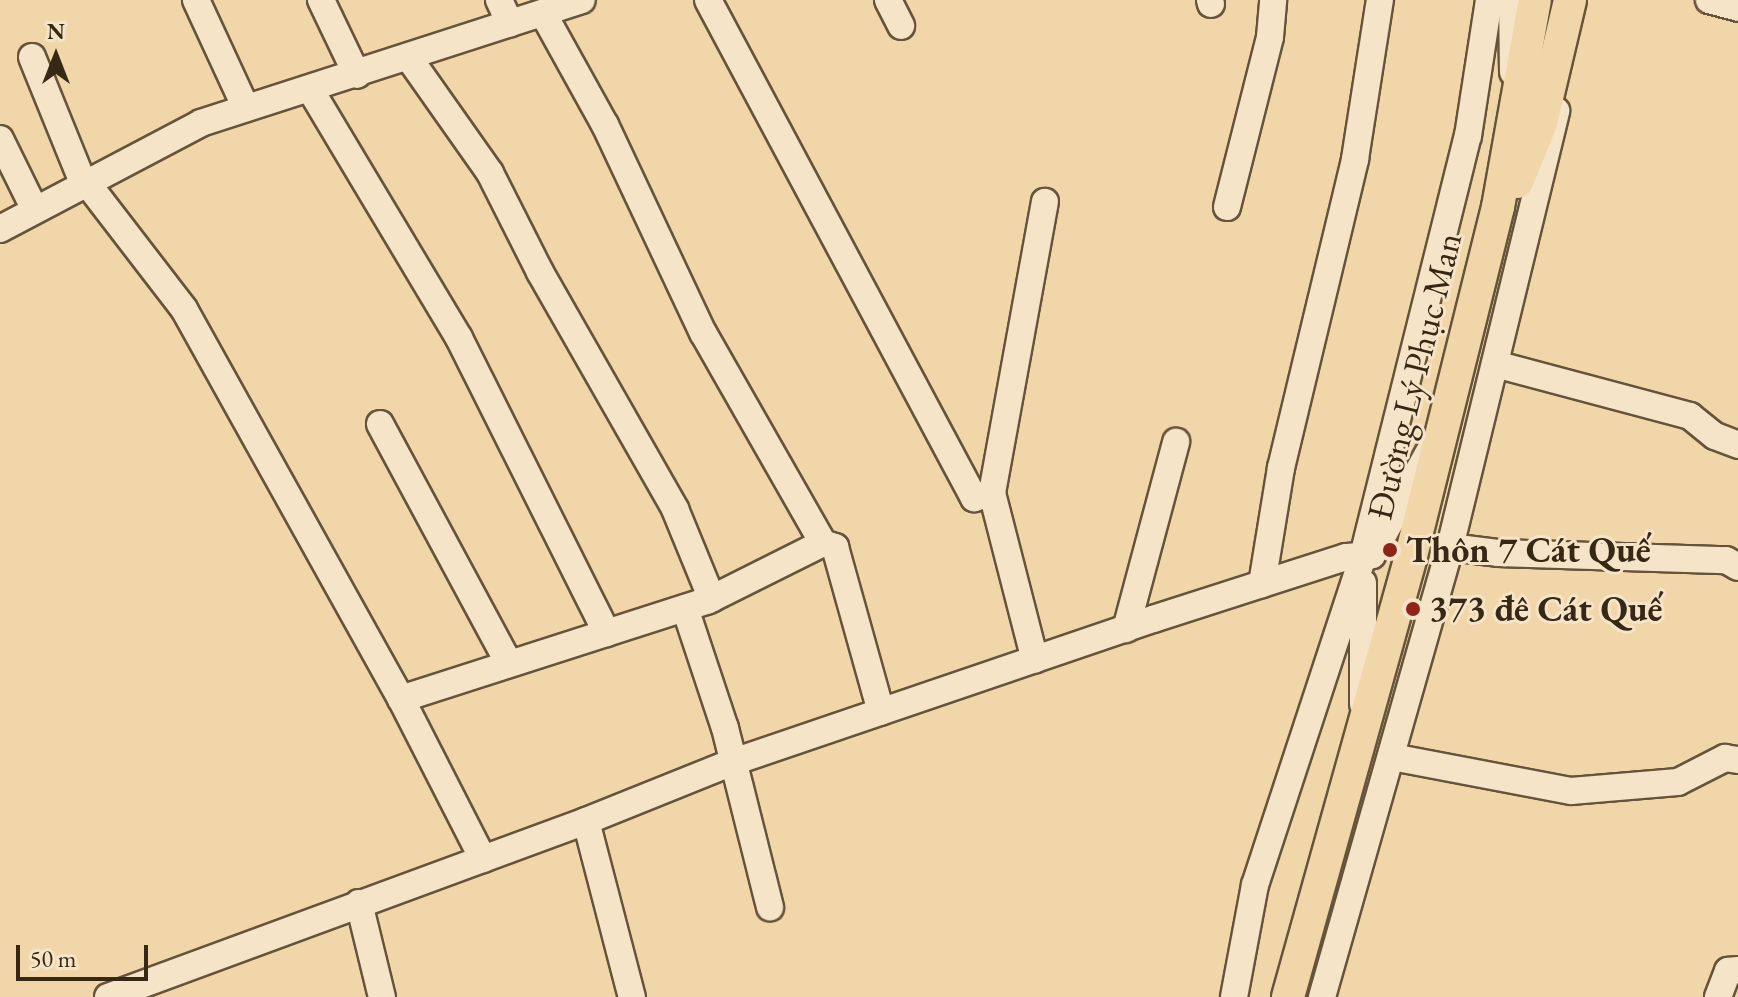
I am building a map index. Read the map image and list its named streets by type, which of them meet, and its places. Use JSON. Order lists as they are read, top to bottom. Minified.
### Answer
{"streets":{"main road":["Đường Lý Phục Man"]},"places":["Thôn 7 Cát Quế","373 đê Cát Quế"],"scale_bar":"50 m","north":"top"}
